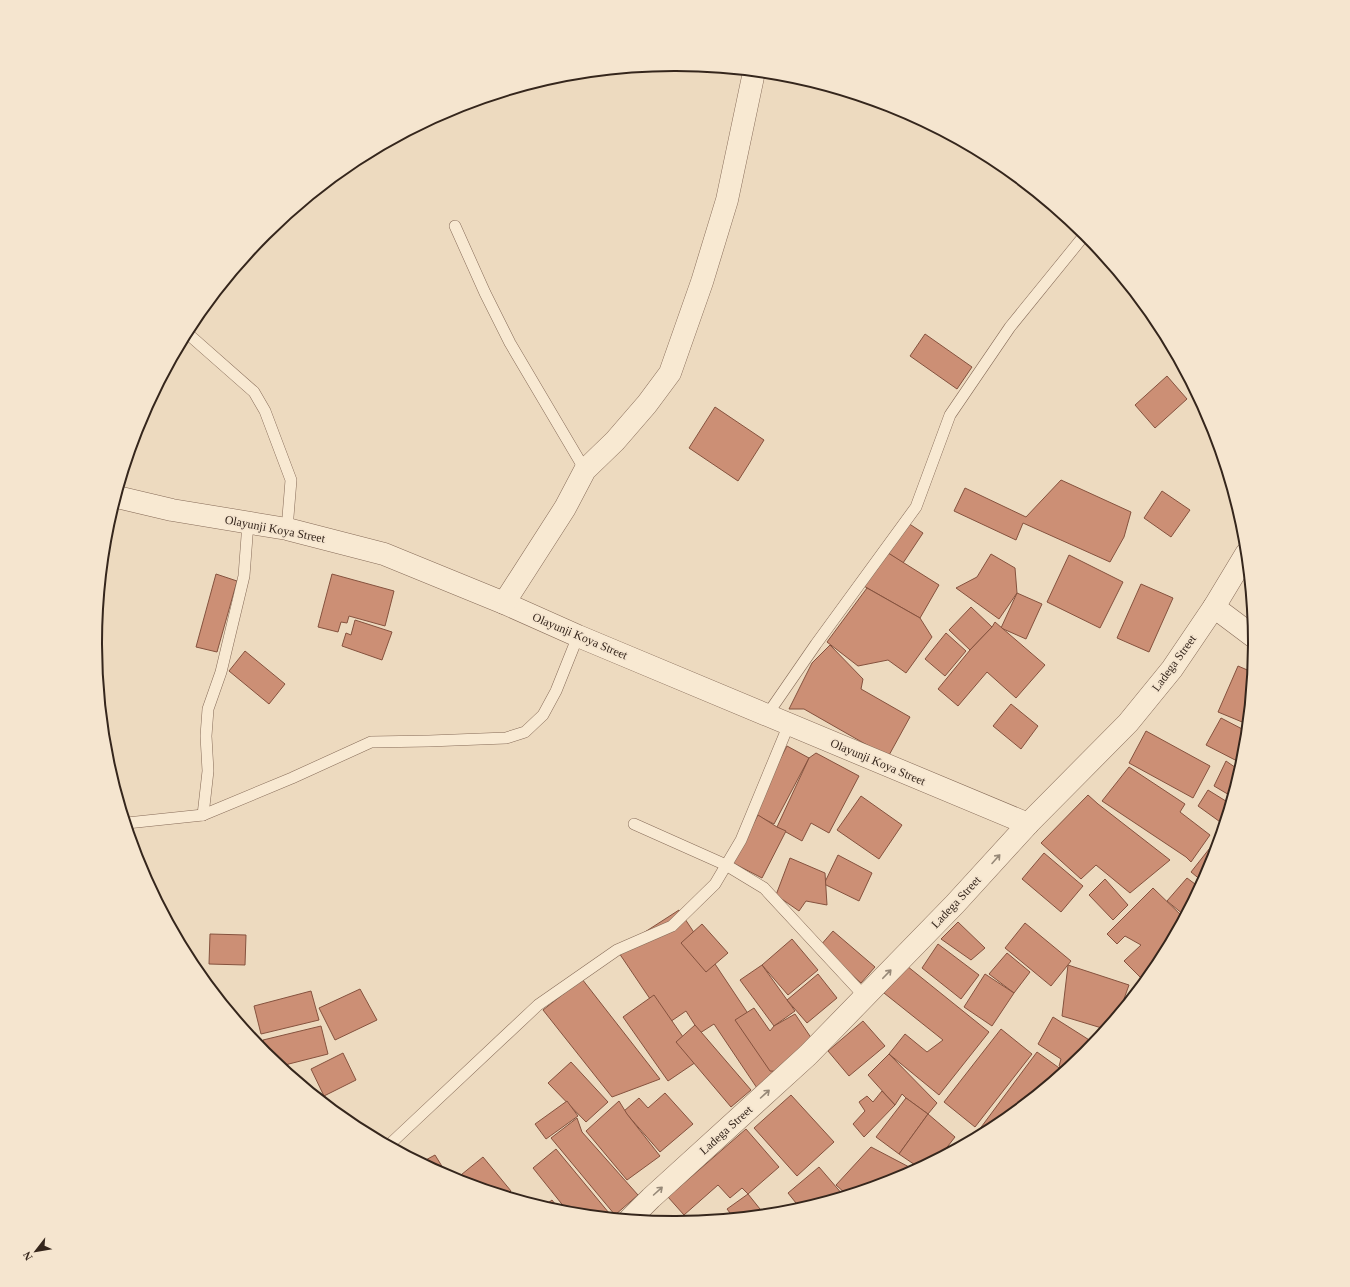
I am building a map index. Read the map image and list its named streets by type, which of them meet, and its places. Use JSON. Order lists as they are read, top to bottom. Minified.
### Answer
{"streets":{"street":["Olayunji Koya Street","Ladega Street"]},"crossings":[["Olayunji Koya Street","Ladega Street"]],"one_way":["Ladega Street"],"north":"bottom left"}
